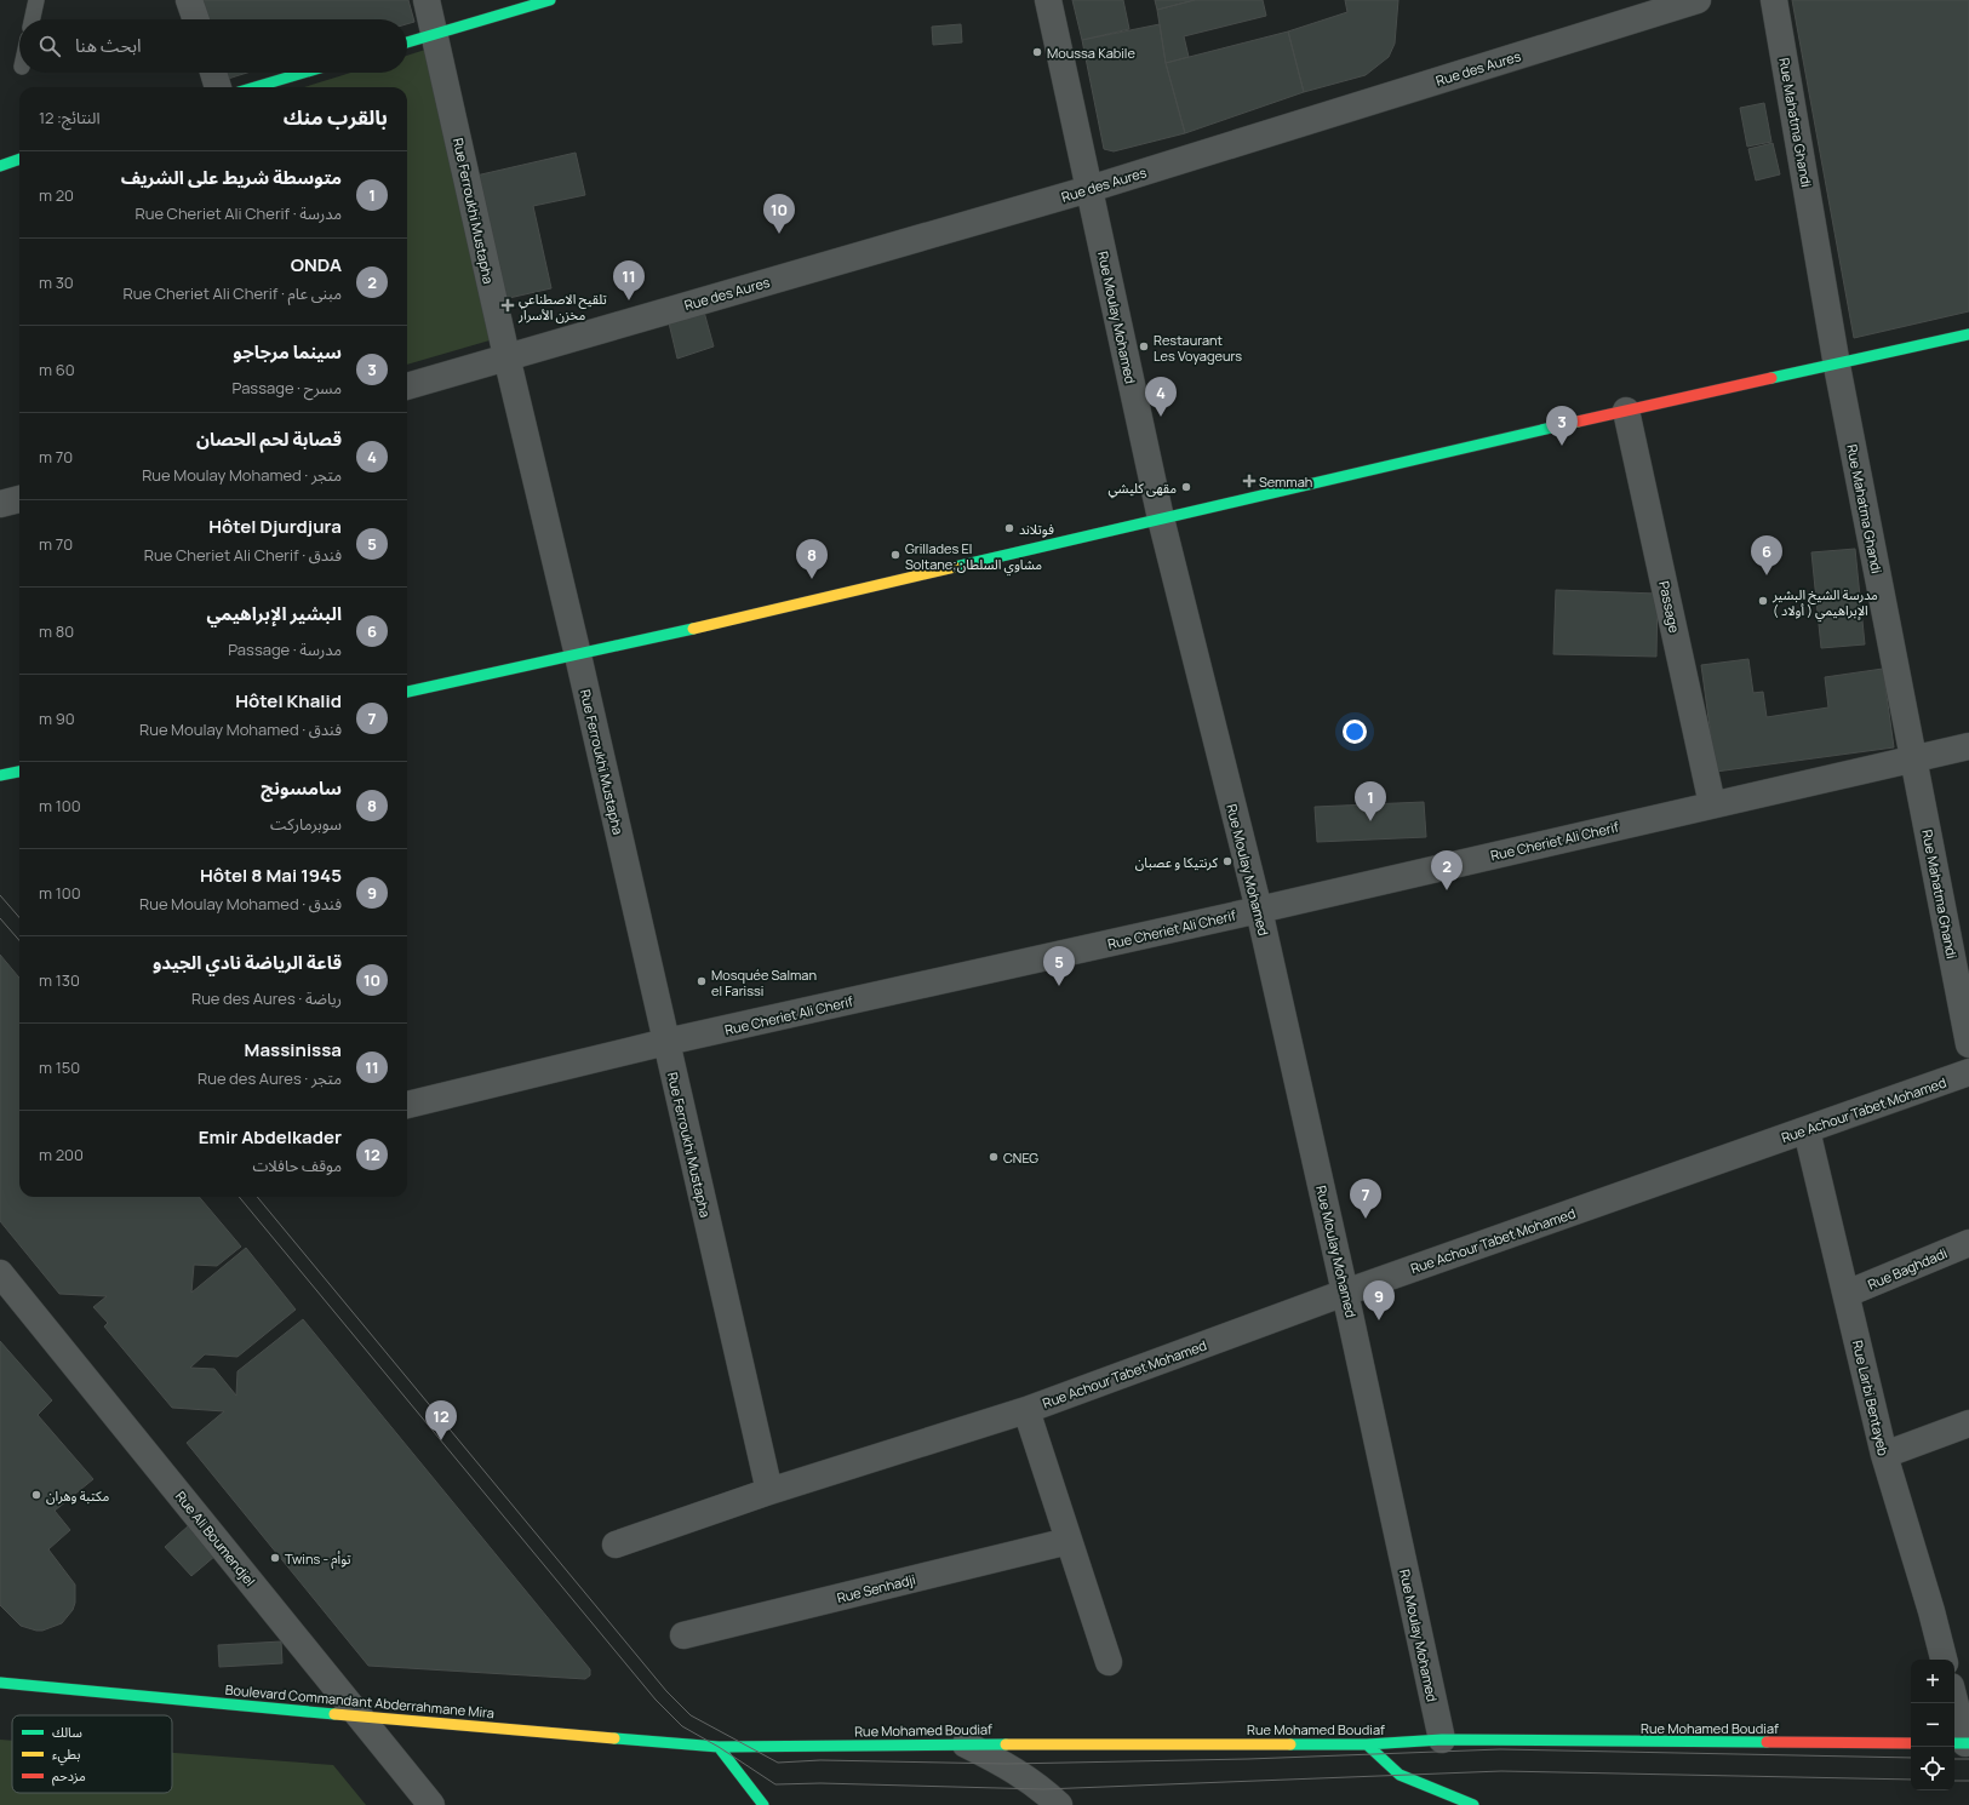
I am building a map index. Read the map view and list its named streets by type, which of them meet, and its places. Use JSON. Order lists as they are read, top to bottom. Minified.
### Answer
{"streets":{"main road":["Boulevard Commandant Abderrahmane Mira","Rue Mohamed Boudiaf"],"street":["Rue des Aures","Rue Mahatma Ghandi","Rue Ferroukhi Mustapha","Rue Moulay Mohamed","Passage","Rue Cheriet Ali Cherif","Rue Achour Tabet Mohamed","Rue Baghdadi","Rue Larbi Bentayeb","Rue Ali Boumendjel","Rue Senhadji"]},"crossings":[["Rue des Aures","Rue Ferroukhi Mustapha"],["Rue des Aures","Rue Moulay Mohamed"],["Rue Mahatma Ghandi","Rue Cheriet Ali Cherif"],["Rue Ferroukhi Mustapha","Rue Cheriet Ali Cherif"],["Rue Ferroukhi Mustapha","Rue Achour Tabet Mohamed"],["Rue Moulay Mohamed","Rue Cheriet Ali Cherif"],["Rue Moulay Mohamed","Rue Achour Tabet Mohamed"],["Rue Moulay Mohamed","Rue Mohamed Boudiaf"],["Passage","Rue Cheriet Ali Cherif"],["Rue Achour Tabet Mohamed","Rue Larbi Bentayeb"],["Rue Baghdadi","Rue Larbi Bentayeb"],["Rue Ali Boumendjel","Boulevard Commandant Abderrahmane Mira"],["Boulevard Commandant Abderrahmane Mira","Rue Mohamed Boudiaf"]],"places":{"other":["Moussa Kabile","Restaurant Les Voyageurs","مقهى كليشي","فوتلاند","Grillades El Soltane;مشاوي السلطان","مدرسة الشيخ البشير الإبراهيمي ( أولاد )","كرنتيكا و عصبان","Mosquée Salman el Farissi","CNEG","مكتبة وهران","Twins - توأم"],"health":["تلقيح الاصطناعي مخزن الأسرار","Semmah"]},"legend":["سالك","بطيء","مزدحم"],"page":{"search":"ابحث هنا","heading":["بالقرب منك","النتائج: 12"],"list":[{"mark":"1","name":"متوسطة شريط على الشريف","note":"مدرسة · Rue Cheriet Ali Cherif","value":"20 m"},{"mark":"2","name":"ONDA","note":"مبنى عام · Rue Cheriet Ali Cherif","value":"30 m"},{"mark":"3","name":"سينما مرجاجو","note":"مسرح · Passage","value":"60 m"},{"mark":"4","name":"قصابة لحم الحصان","note":"متجر · Rue Moulay Mohamed","value":"70 m"},{"mark":"5","name":"Hôtel Djurdjura","note":"فندق · Rue Cheriet Ali Cherif","value":"70 m"},{"mark":"6","name":"البشير الإبراهيمي","note":"مدرسة · Passage","value":"80 m"},{"mark":"7","name":"Hôtel Khalid","note":"فندق · Rue Moulay Mohamed","value":"90 m"},{"mark":"8","name":"سامسونج","note":"سوبرماركت","value":"100 m"},{"mark":"9","name":"Hôtel 8 Mai 1945","note":"فندق · Rue Moulay Mohamed","value":"100 m"},{"mark":"10","name":"قاعة الرياضة نادي الجيدو","note":"رياضة · Rue des Aures","value":"130 m"},{"mark":"11","name":"Massinissa","note":"متجر · Rue des Aures","value":"150 m"},{"mark":"12","name":"Emir Abdelkader","note":"موقف حافلات","value":"200 m"}],"pins":["10","11","4","3","6","8","1","2","5","7","9","12"],"map_buttons":["+","−"]}}
